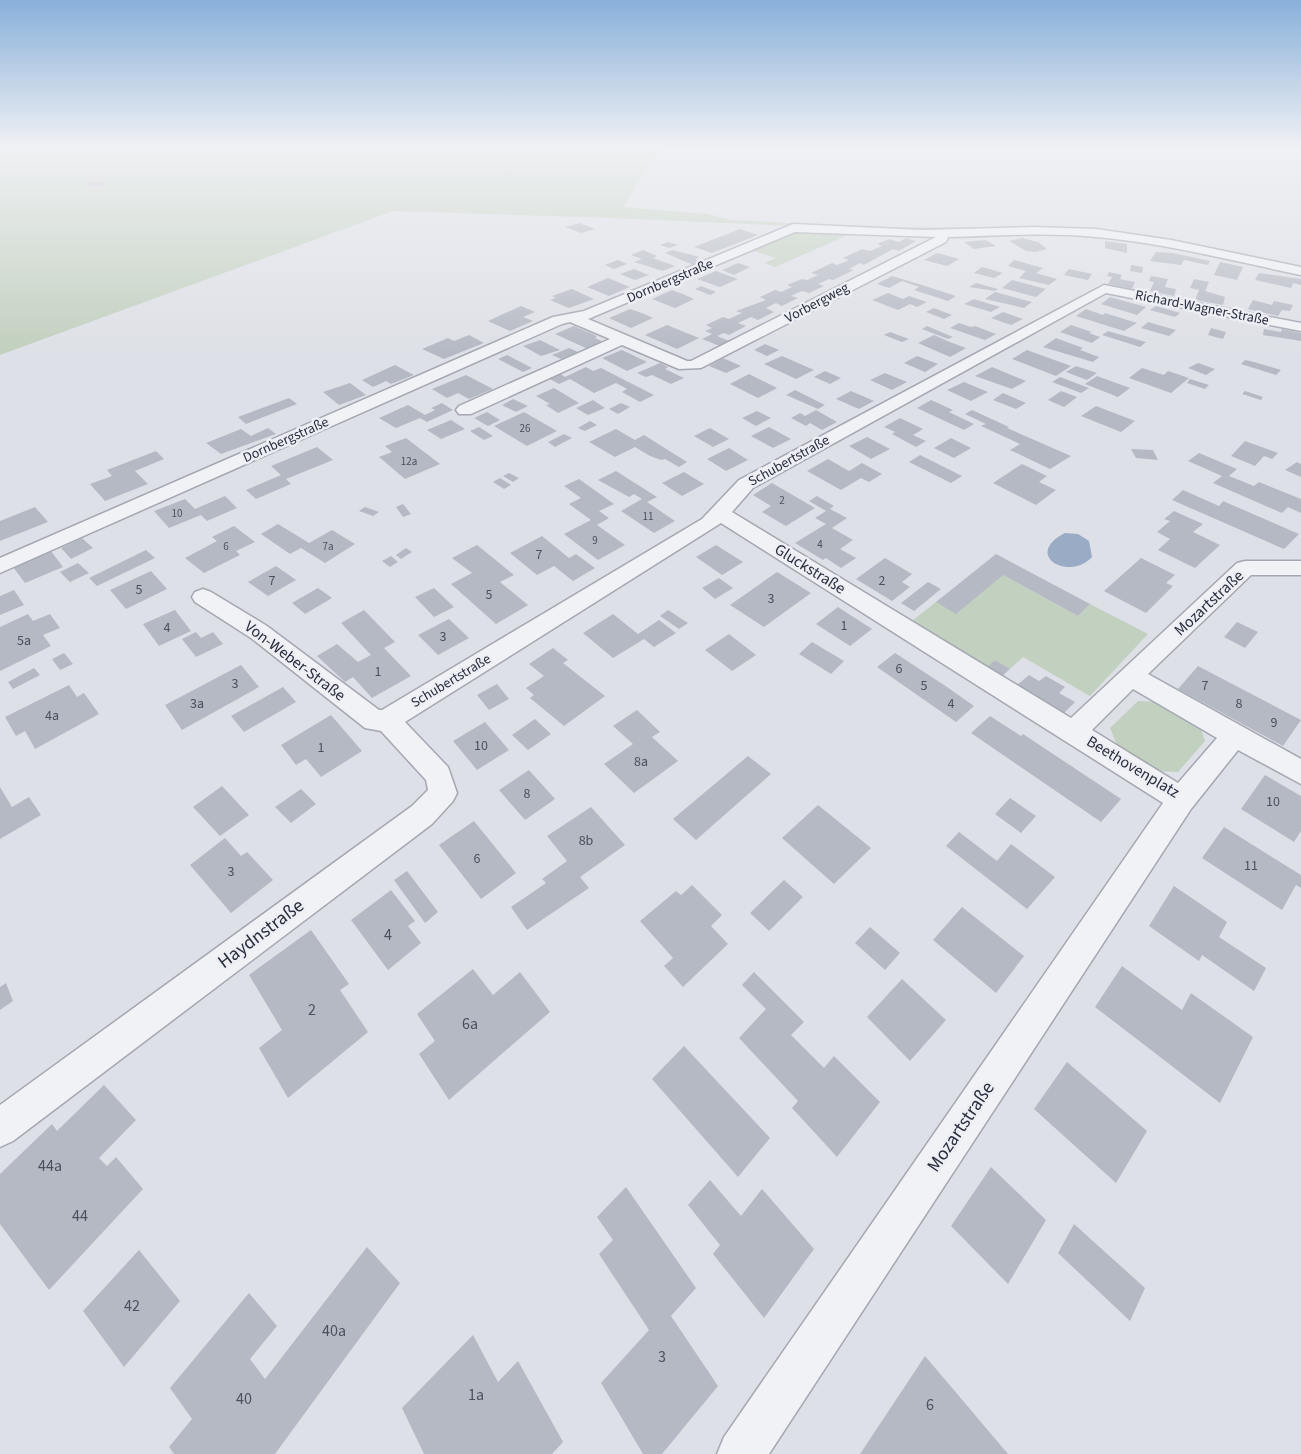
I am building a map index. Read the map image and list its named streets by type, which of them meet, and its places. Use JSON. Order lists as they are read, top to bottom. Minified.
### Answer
{"streets":{"street":["Dornbergstraße","Vorbergweg","Richard-Wagner-Straße","Schubertstraße","Gluckstraße","Mozartstraße","Von-Weber-Straße","Beethovenplatz","Haydnstraße"]},"crossings":[["Dornbergstraße","Vorbergweg"],["Richard-Wagner-Straße","Schubertstraße"],["Schubertstraße","Gluckstraße"],["Schubertstraße","Von-Weber-Straße"],["Schubertstraße","Haydnstraße"],["Gluckstraße","Beethovenplatz"],["Mozartstraße","Beethovenplatz"],["Von-Weber-Straße","Haydnstraße"]],"house_numbers":["26","12a","2","10","11","9","4","6","7a","7","7","2","5","5","3","1","4","3","5a","6","1","3","5","7","3a","4","8","4a","9","10","1","8a","8","10","8b","6","11","3","4","2","6a","44a","44","42","40a","3","1a","40","6"]}
